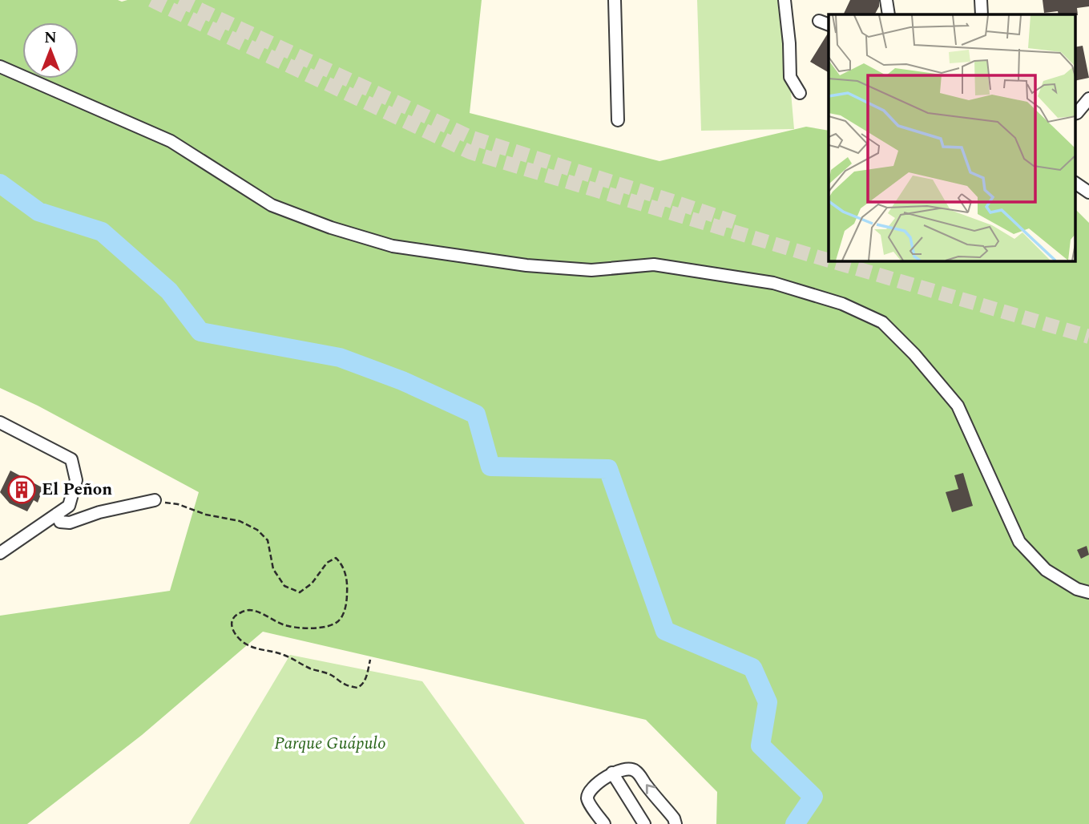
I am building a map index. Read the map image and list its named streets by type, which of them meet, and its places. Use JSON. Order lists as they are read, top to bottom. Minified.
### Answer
{"parks":["Parque Guápulo"],"places":{"building":["El Peñon"]},"north":"top"}
